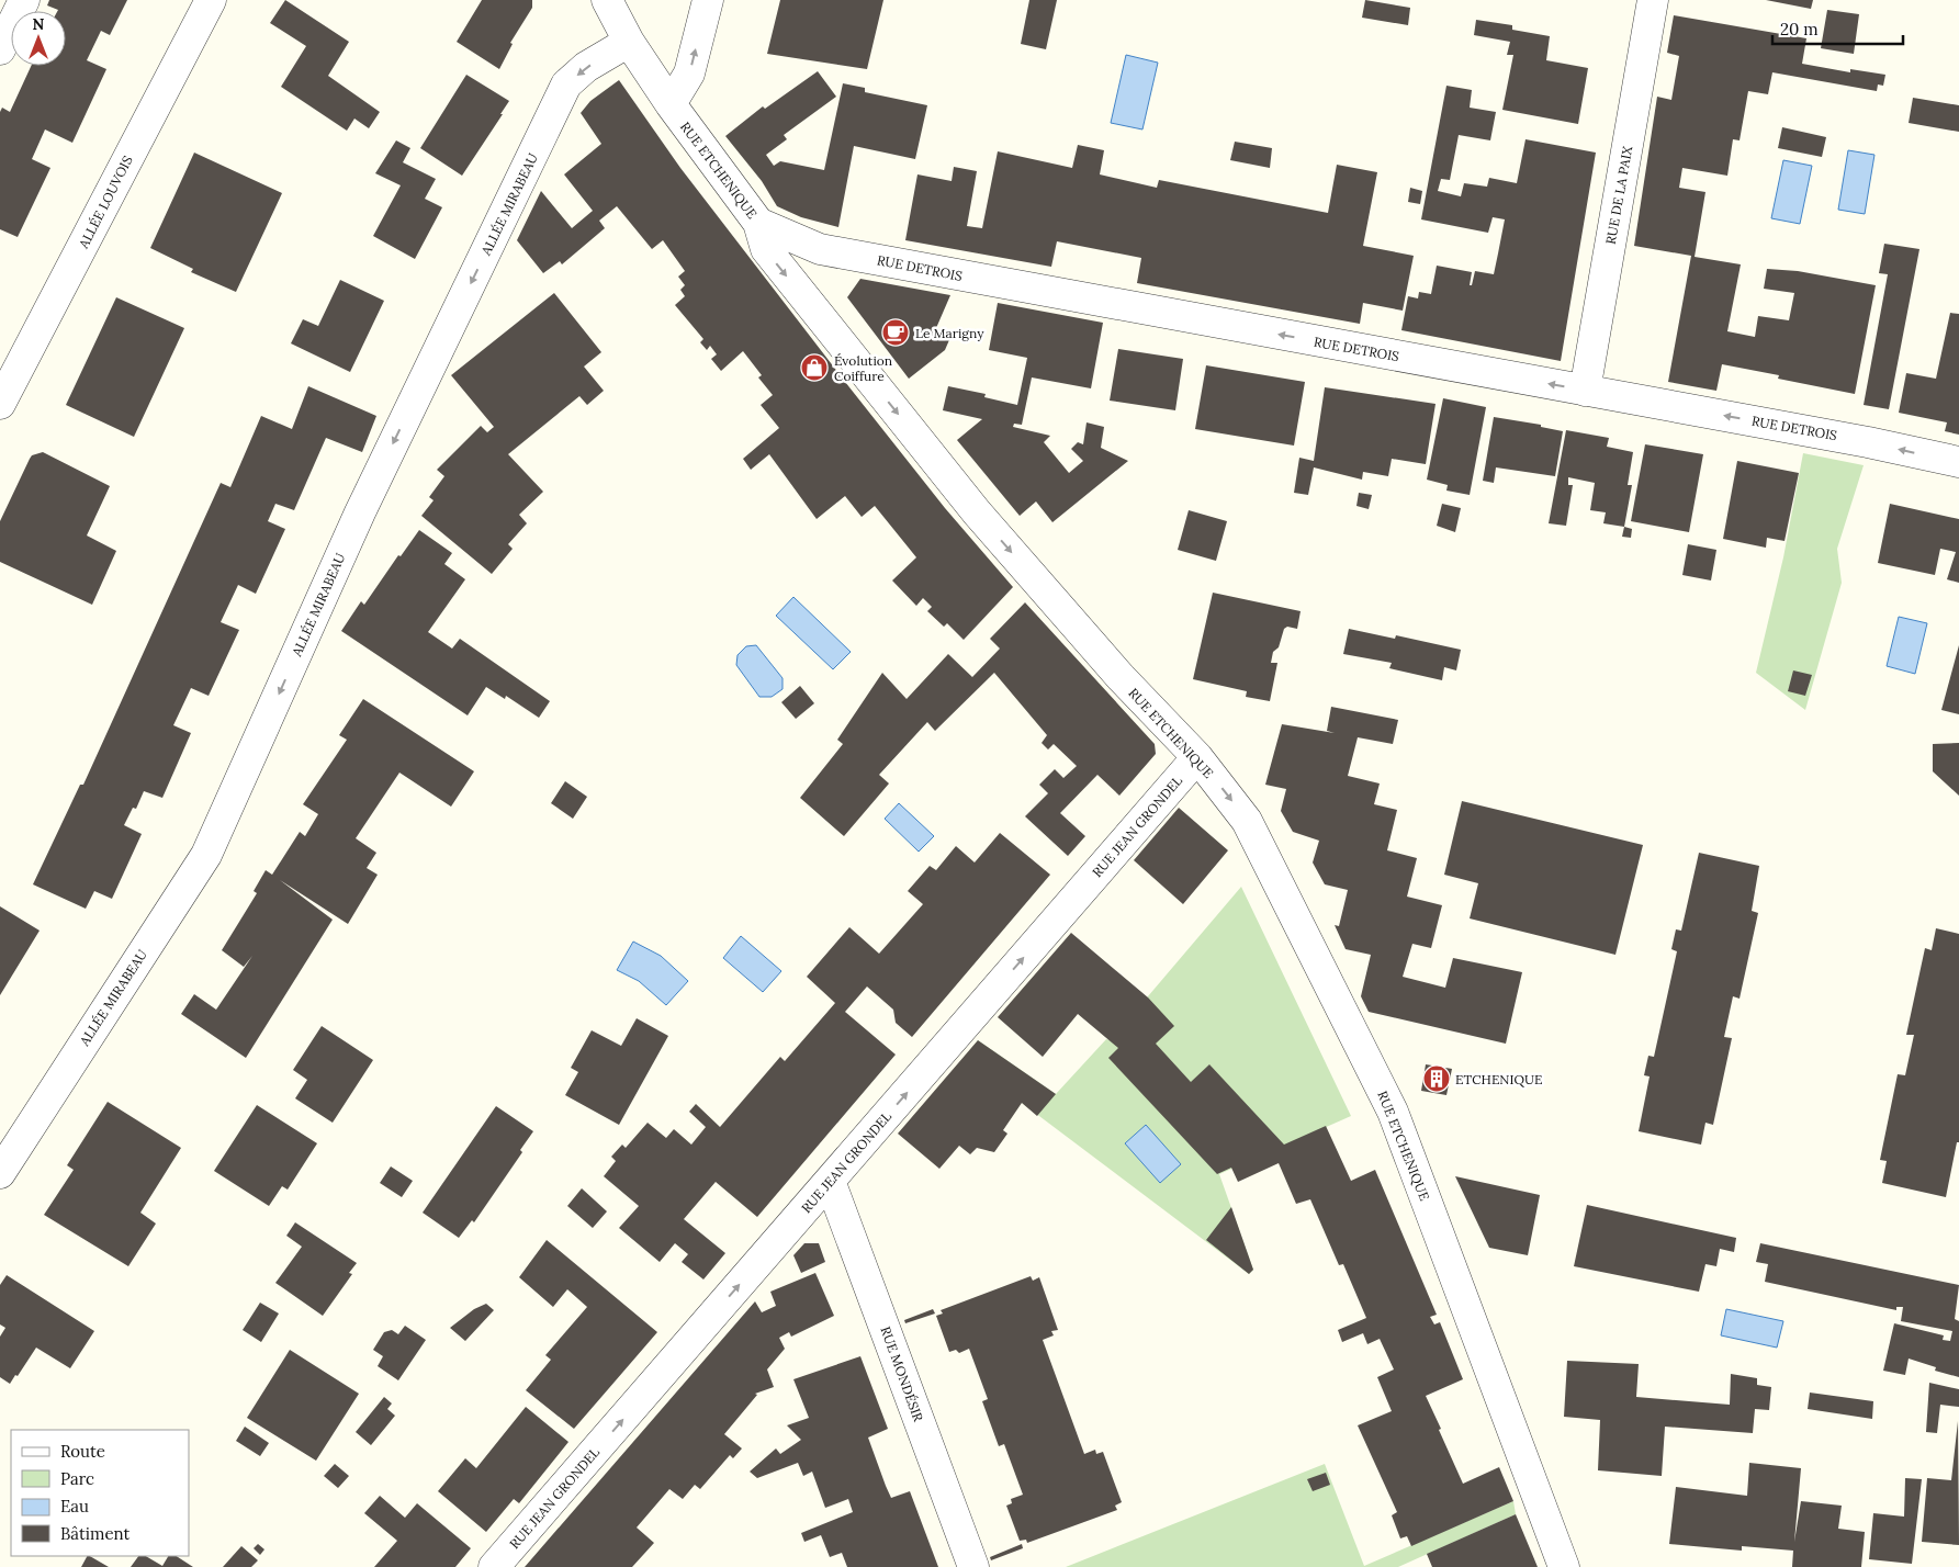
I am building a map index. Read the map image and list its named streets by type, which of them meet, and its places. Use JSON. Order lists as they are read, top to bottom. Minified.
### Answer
{"streets":{"street":["RUE ETCHENIQUE","RUE DE LA PAIX","ALLÉE LOUVOIS","ALLÉE MIRABEAU","RUE DETROIS","RUE JEAN GRONDEL","RUE MONDÉSIR"]},"crossings":[["RUE ETCHENIQUE","ALLÉE MIRABEAU"],["RUE ETCHENIQUE","RUE DETROIS"],["RUE ETCHENIQUE","RUE JEAN GRONDEL"],["RUE DE LA PAIX","RUE DETROIS"],["RUE JEAN GRONDEL","RUE MONDÉSIR"]],"one_way":["RUE ETCHENIQUE","ALLÉE MIRABEAU","RUE DETROIS","RUE JEAN GRONDEL"],"places":{"cafe":["Le Marigny"],"shop":["Évolution Coiffure"],"building":["ETCHENIQUE"]},"legend":["Route","Parc","Eau","Bâtiment"],"scale_bar":"20 m","north":"top"}
